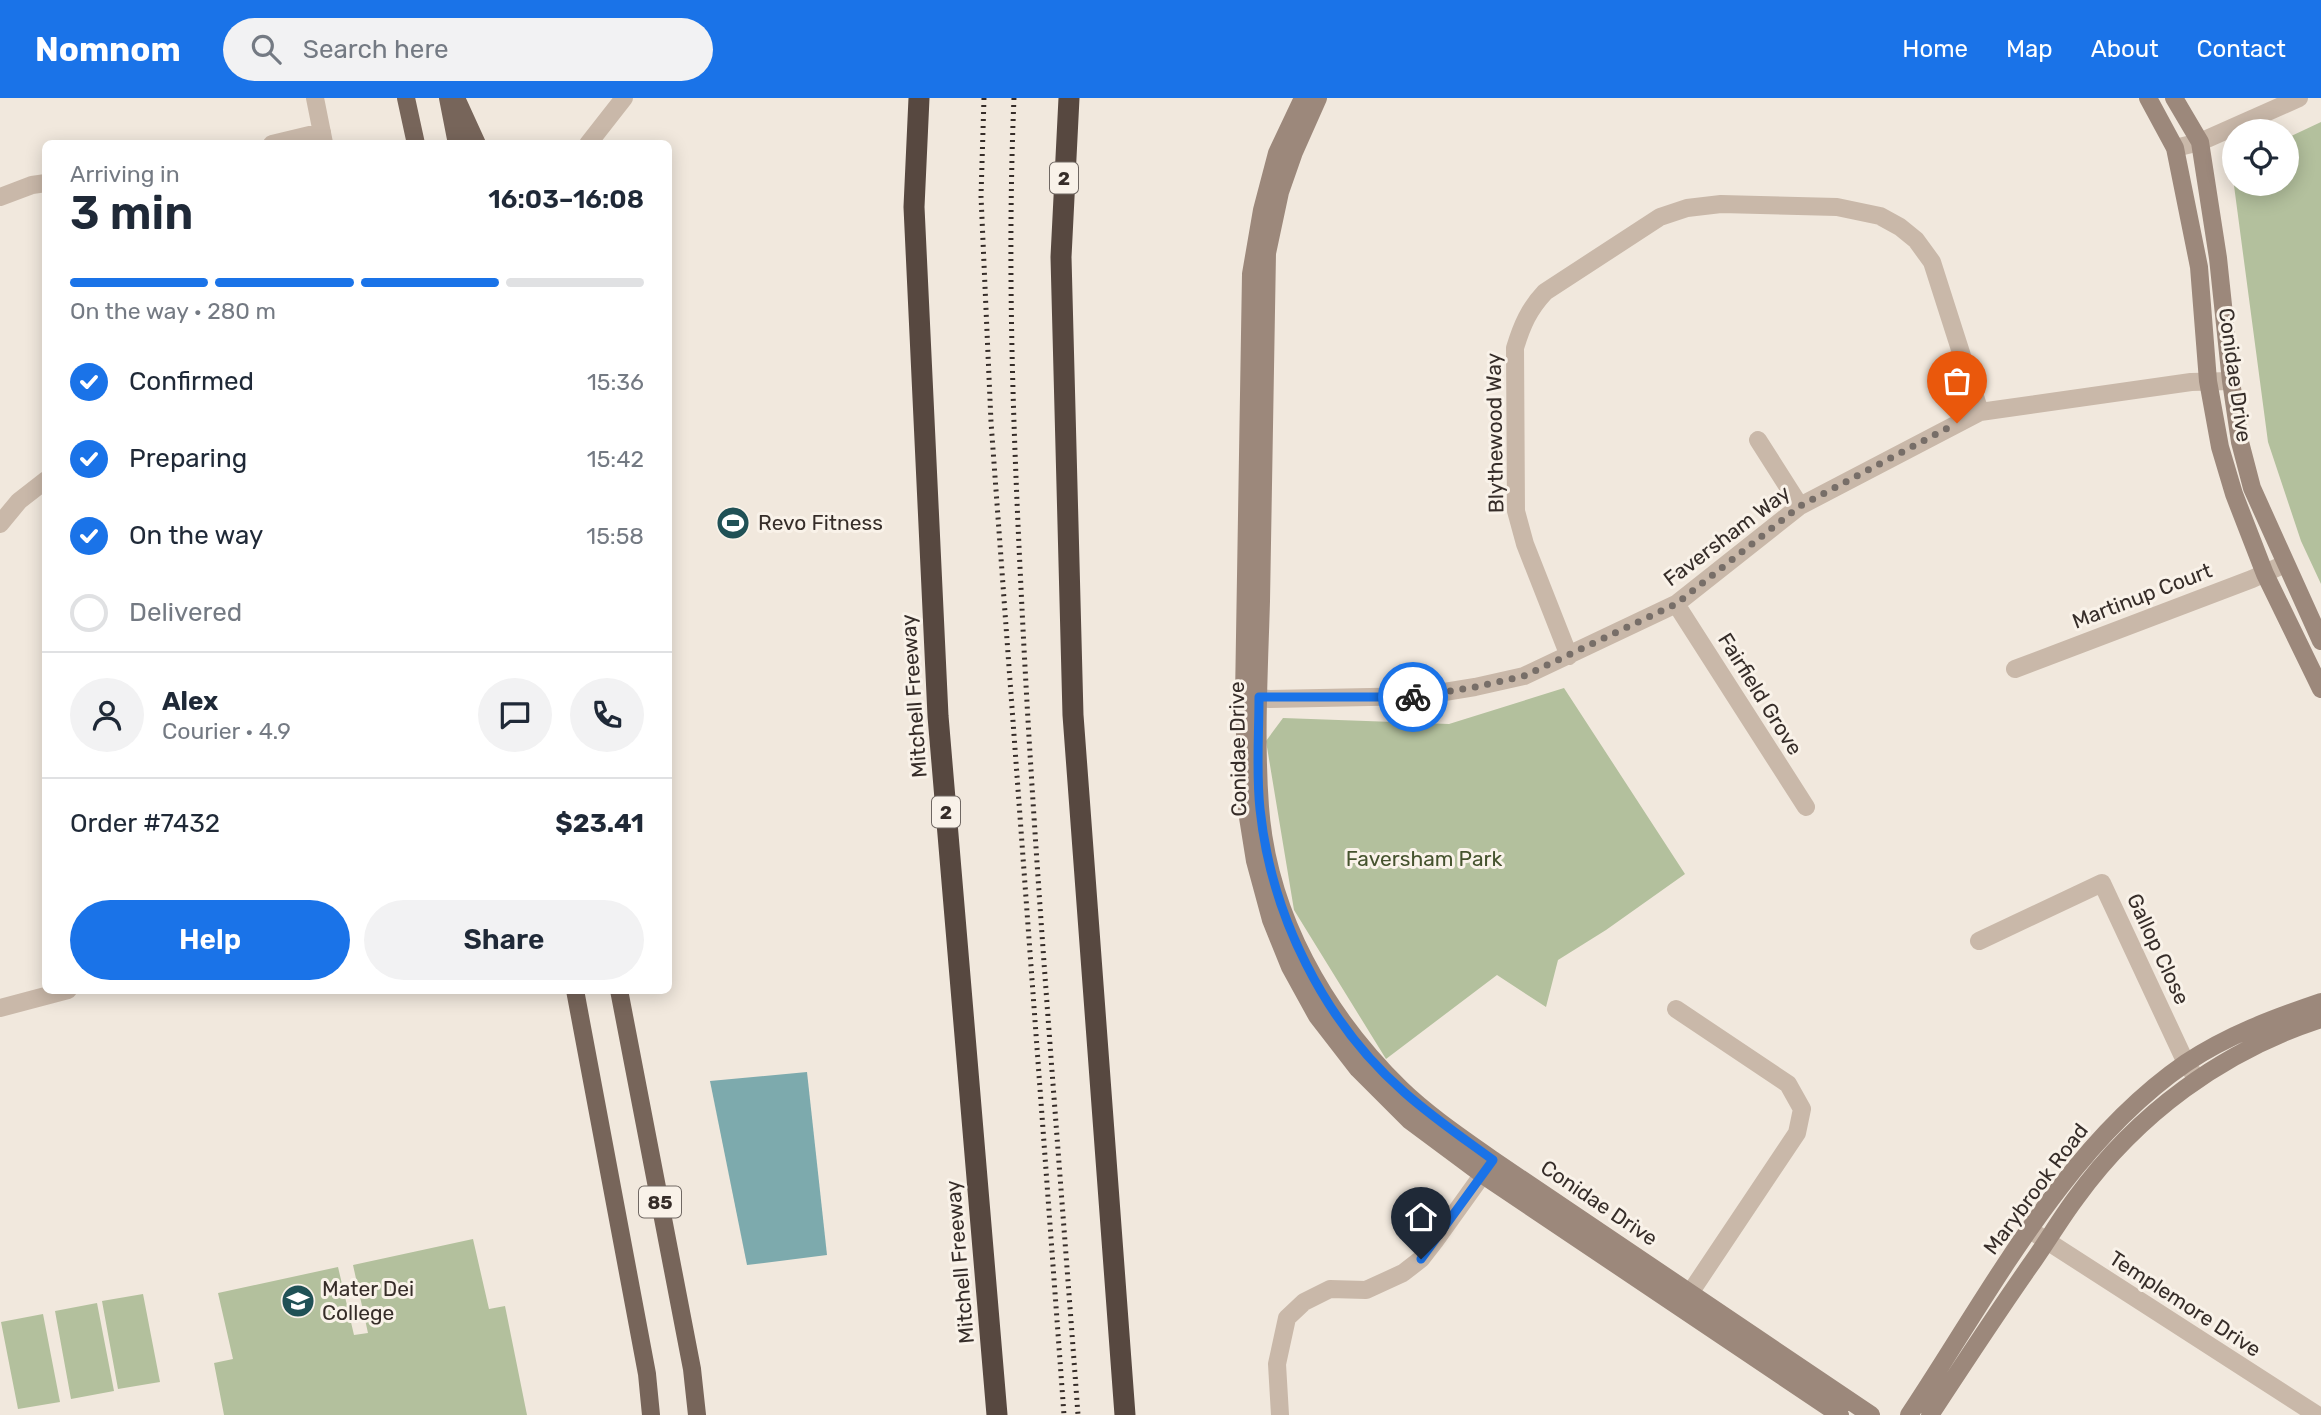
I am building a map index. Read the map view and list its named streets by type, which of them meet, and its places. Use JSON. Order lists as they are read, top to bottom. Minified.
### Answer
{"streets":{"highway":["2","Mitchell Freeway"],"main road":["85"],"street":["Conidae Drive","Blythewood Way","Faversham Way","Martinup Court","Fairfield Grove","Gallop Close","Marybrook Road","Templemore Drive"]},"crossings":[["Conidae Drive","Faversham Way"],["Conidae Drive","Martinup Court"],["Blythewood Way","Faversham Way"],["Faversham Way","Fairfield Grove"],["Gallop Close","Marybrook Road"],["Marybrook Road","Templemore Drive"]],"parks":["Faversham Park"],"places":{"sports":["Revo Fitness"],"school or university":["Mater Dei College"]},"page":{"header":"Nomnom","search":"Search here","nav":["Home","Map","About","Contact"],"heading":["3 min","Arriving in","16:03–16:08"],"panel":["Alex","Courier · 4.9","Order #7432","$23.41"],"bar":"On the way · 280 m","list":[["Confirmed","15:36"],["Preparing","15:42"],["On the way","15:58"],"Delivered"],"buttons":["Help","Share"]}}
